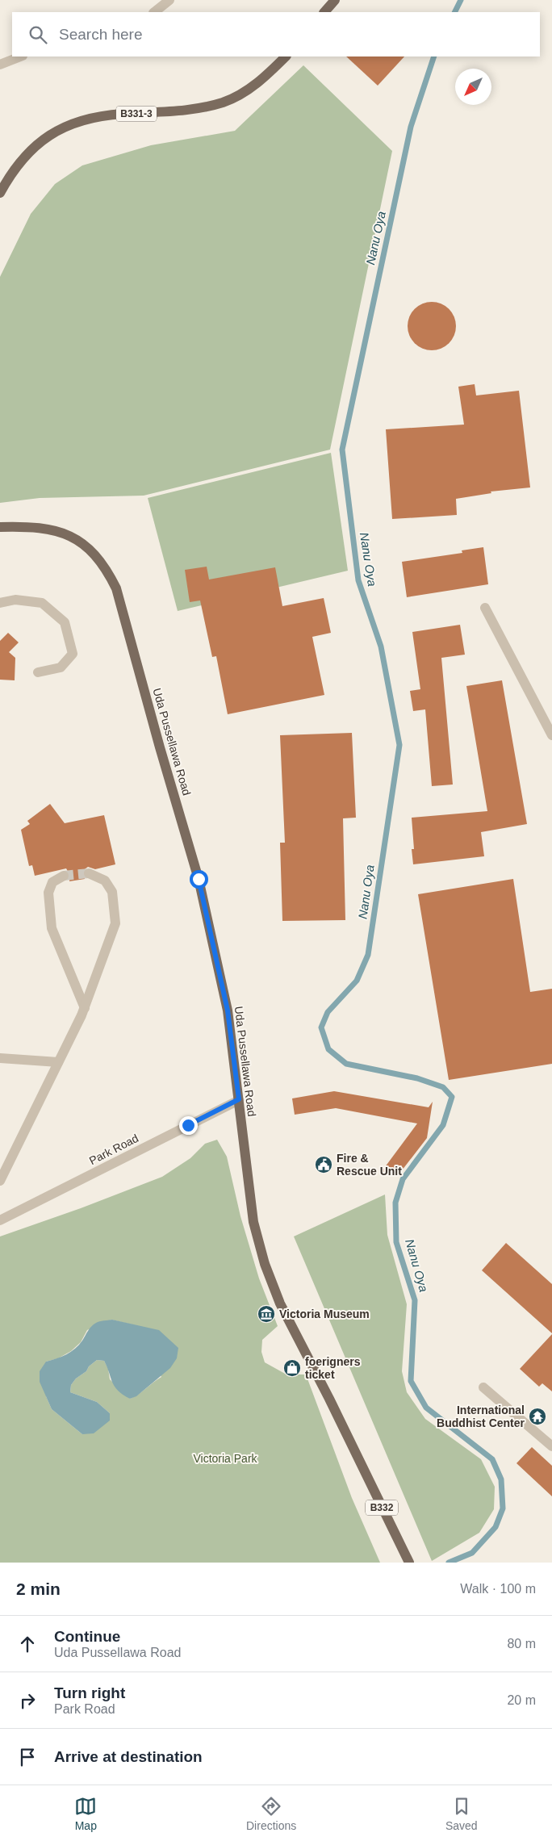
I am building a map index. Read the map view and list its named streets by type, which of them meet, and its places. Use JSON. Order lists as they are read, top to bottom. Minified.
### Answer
{"streets":{"main road":["B331-3","Uda Pussellawa Road","B332"],"street":["Park Road"]},"crossings":[["Uda Pussellawa Road","Park Road"]],"water":["Nanu Oya"],"parks":["Victoria Park"],"places":{"public building":["Fire & Rescue Unit"],"museum":["Victoria Museum"],"shop":["foerigners ticket"],"temple":["International Buddhist Center"]},"north":"bottom left","page":{"search":"Search here","heading":["2 min","Walk · 100 m"],"list":[["Continue","Uda Pussellawa Road","80 m"],["Turn right","Park Road","20 m"],"Arrive at destination"],"nav":["Map","Directions","Saved"]}}
